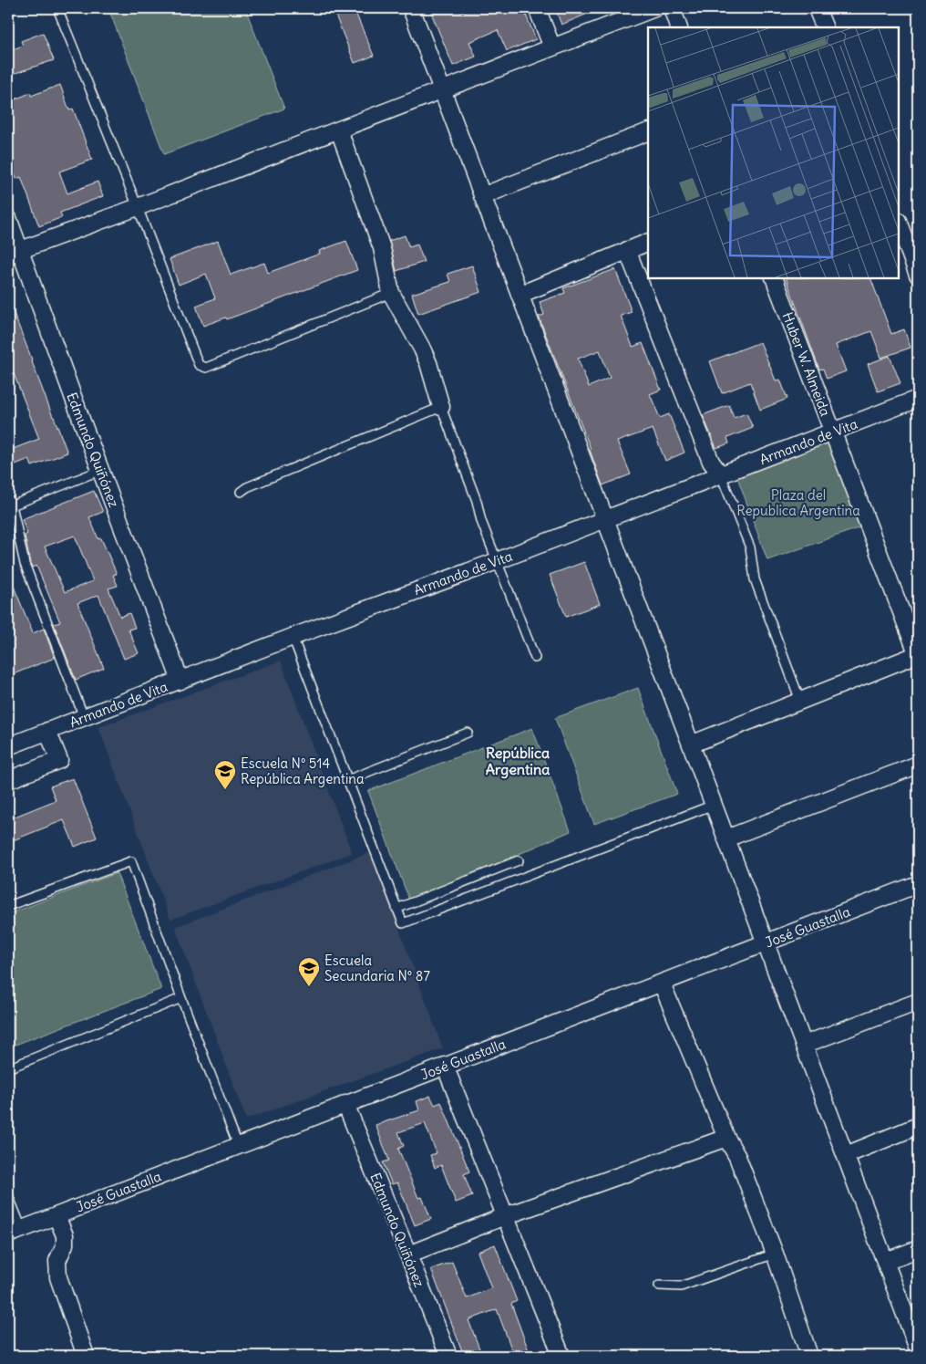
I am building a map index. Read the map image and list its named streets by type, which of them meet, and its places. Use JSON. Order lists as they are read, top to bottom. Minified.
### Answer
{"streets":{"street":["Huber W. Almeida","Armando de Vita","Edmundo Quiñónez","José Guastalla"]},"crossings":[["Huber W. Almeida","Armando de Vita"],["Armando de Vita","Edmundo Quiñónez"],["Edmundo Quiñónez","José Guastalla"]],"districts":["República Argentina"],"parks":["Plaza del Republica Argentina"],"places":{"school or university":["Escuela Nº 514 República Argentina","Escuela Secundaria Nº 87"]}}
